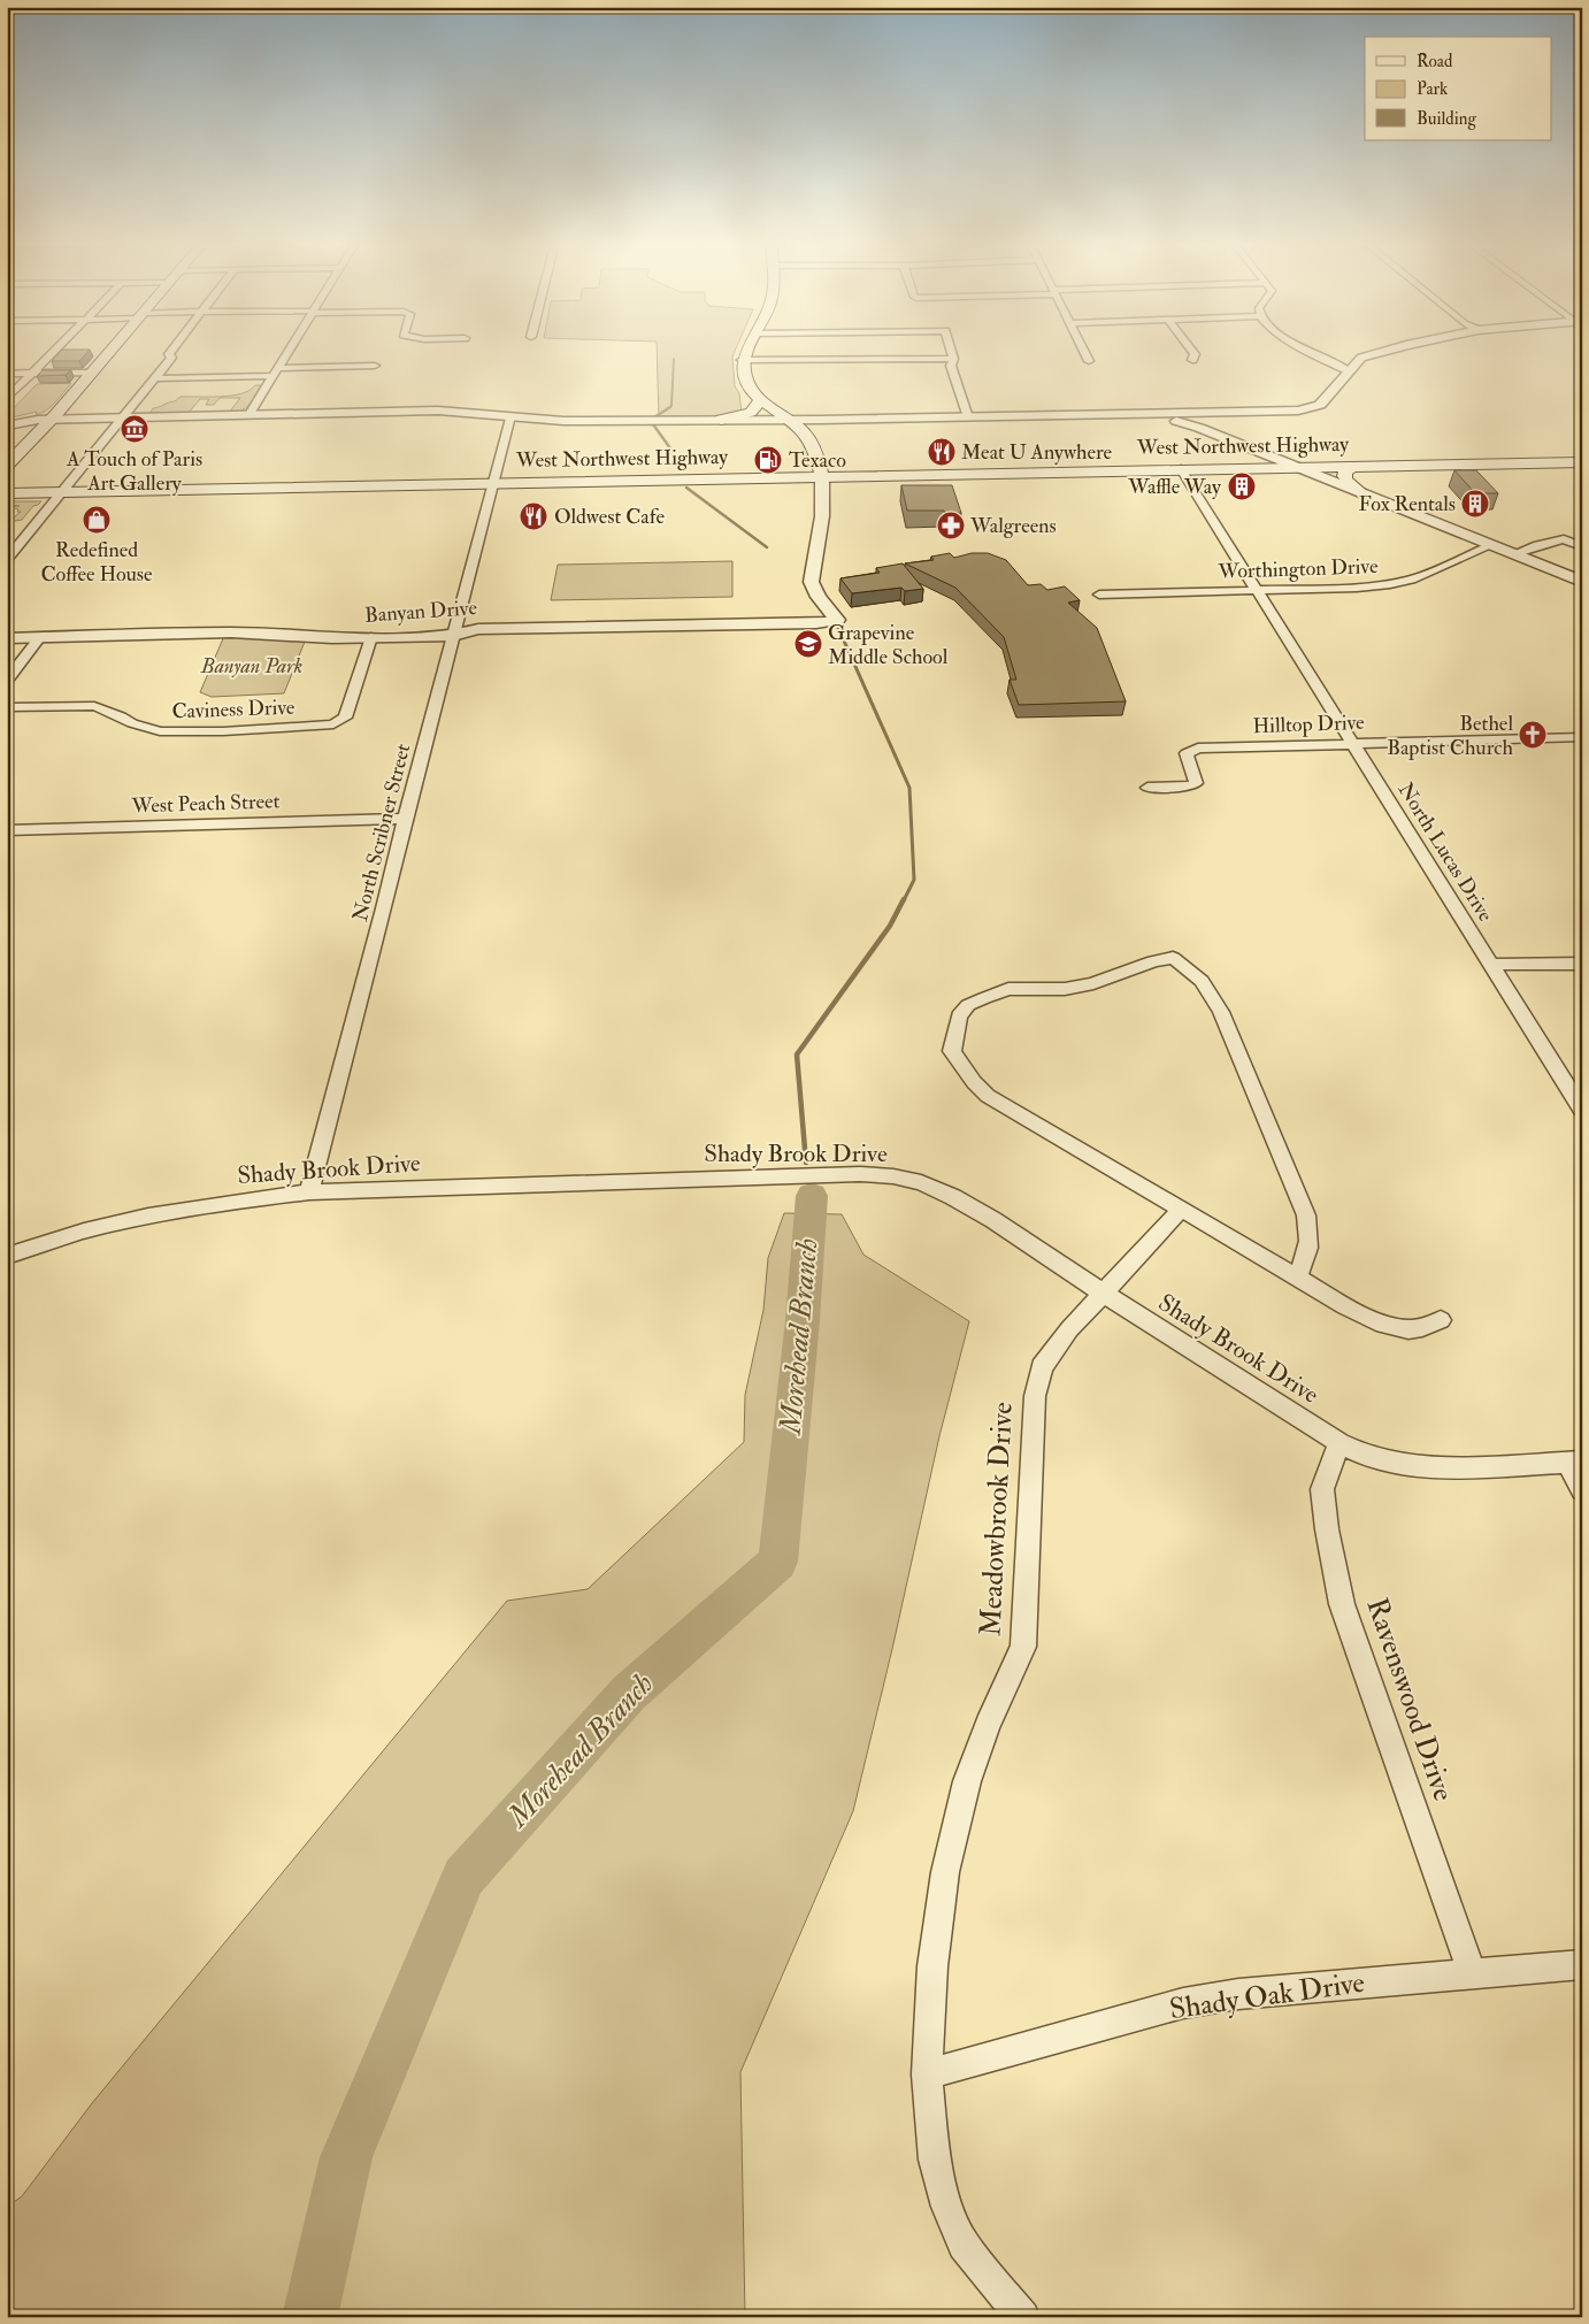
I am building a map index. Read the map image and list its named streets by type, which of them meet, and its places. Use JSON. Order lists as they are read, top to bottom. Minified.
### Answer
{"streets":{"main road":["West Northwest Highway"],"street":["Worthington Drive","Banyan Drive","Caviness Drive","Hilltop Drive","West Peach Street","North Scribner Street","North Lucas Drive","Shady Brook Drive","Meadowbrook Drive","Ravenswood Drive","Shady Oak Drive"]},"crossings":[["West Northwest Highway","Banyan Drive"],["West Northwest Highway","North Scribner Street"],["West Northwest Highway","North Lucas Drive"],["Worthington Drive","North Lucas Drive"],["Banyan Drive","Caviness Drive"],["Banyan Drive","North Scribner Street"],["Hilltop Drive","North Lucas Drive"],["West Peach Street","North Scribner Street"],["North Scribner Street","Shady Brook Drive"],["Shady Brook Drive","Meadowbrook Drive"],["Shady Brook Drive","Ravenswood Drive"],["Meadowbrook Drive","Shady Oak Drive"],["Ravenswood Drive","Shady Oak Drive"]],"water":["Morehead Branch"],"parks":["Banyan Park"],"places":{"museum":["A Touch of Paris Art Gallery"],"restaurant":["Meat U Anywhere","Oldwest Cafe"],"fuel station":["Texaco"],"building":["Waffle Way","Fox Rentals"],"shop":["Redefined Coffee House"],"pharmacy":["Walgreens"],"school or university":["Grapevine Middle School"],"church":["Bethel Baptist Church"]},"legend":["Road","Park","Building"]}
